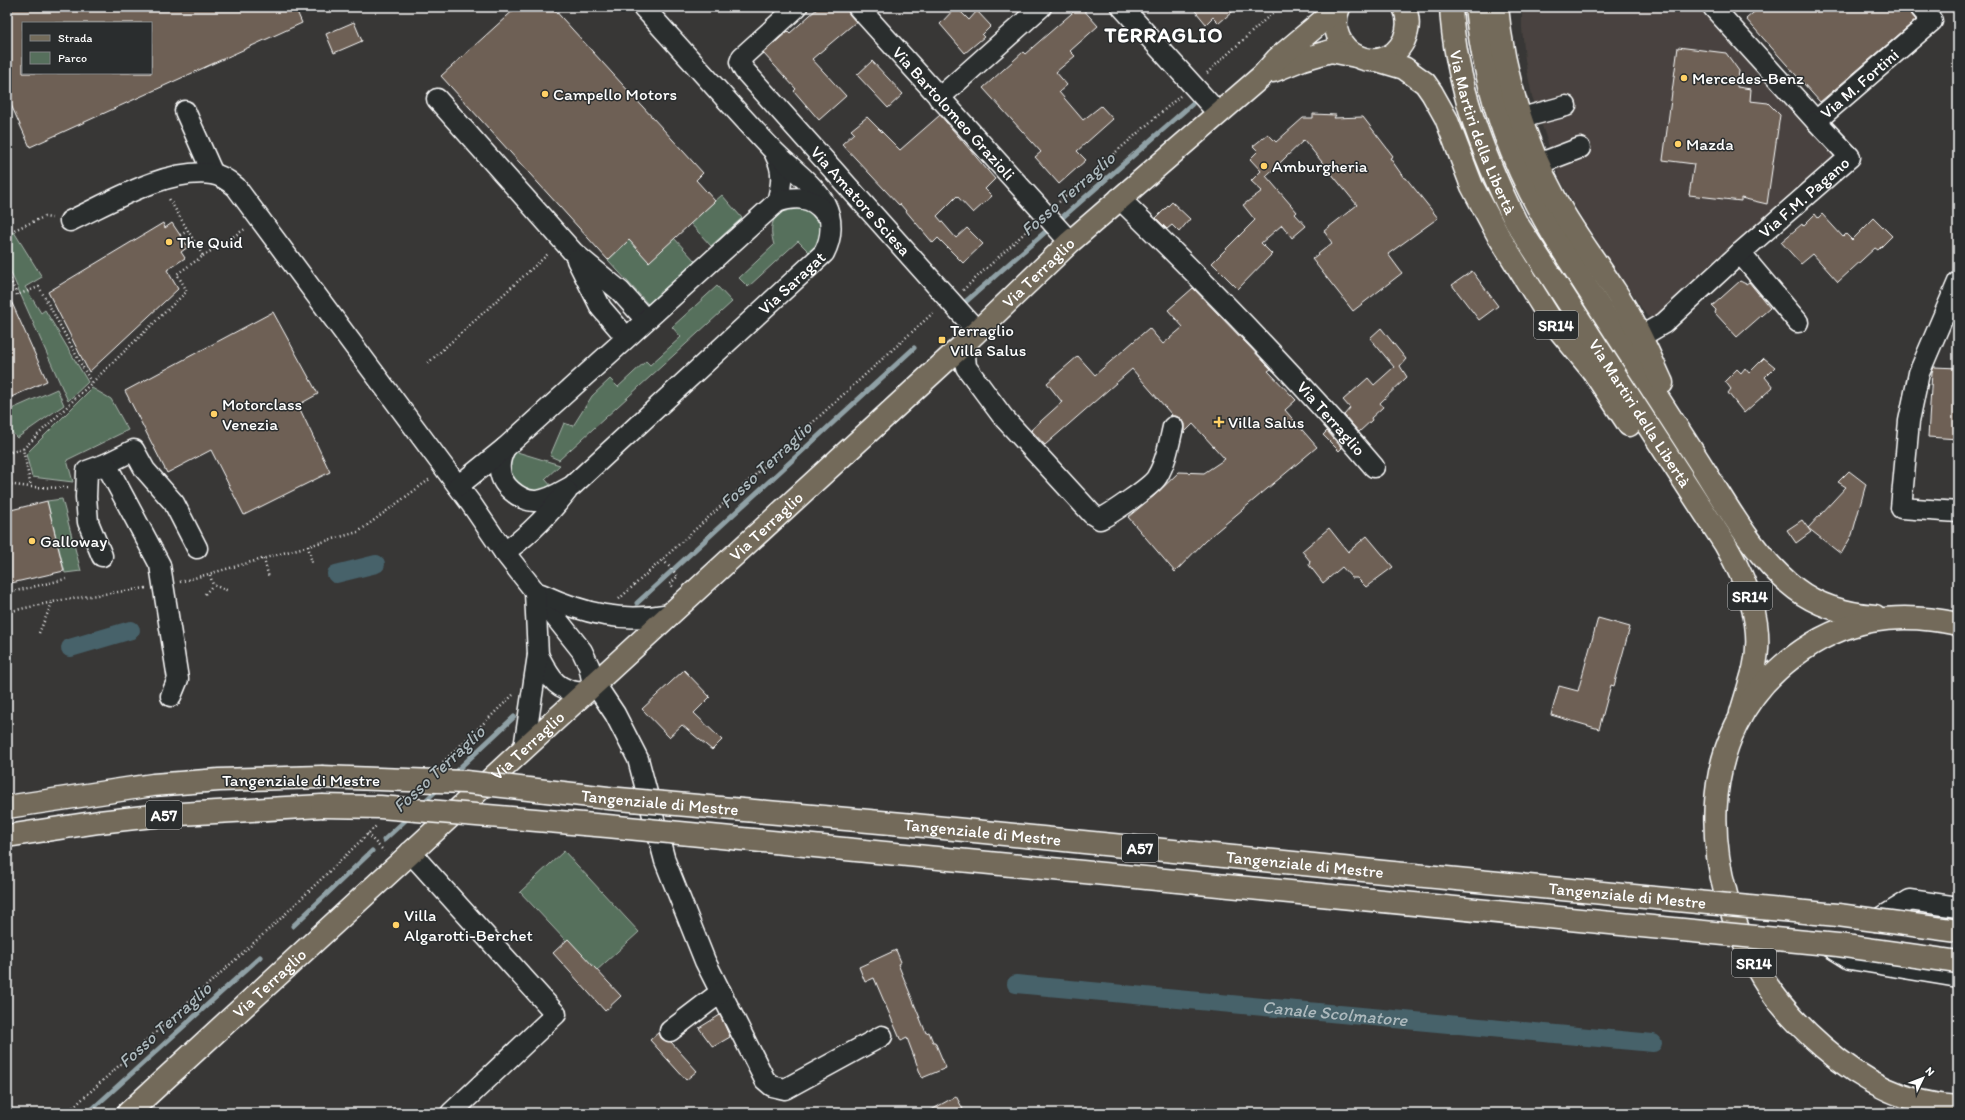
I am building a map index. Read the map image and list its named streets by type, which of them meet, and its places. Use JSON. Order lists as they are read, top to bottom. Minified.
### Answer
{"streets":{"main road":["Via Martiri della Libertà","Via Terraglio","SR14","Tangenziale di Mestre","A57"],"street":["Via M. Fortini","Via Bartolomeo Grazioli","Via F.M. Pagano","Via Amatore Sciesa","Via Saragat"]},"crossings":[["Via M. Fortini","Via F.M. Pagano"],["Via Bartolomeo Grazioli","Via Terraglio"],["Via Martiri della Libertà","SR14"],["Via F.M. Pagano","SR14"],["Via Amatore Sciesa","Via Terraglio"],["Via Terraglio","SR14"]],"districts":["TERRAGLIO"],"water":["Fosso Terraglio","Canale Scolmatore"],"places":{"other":["Mercedes-Benz","Campello Motors","Mazda","Amburgheria","The Quid","Motorclass Venezia","Galloway","Villa Algarotti-Berchet"],"transit":["Terraglio Villa Salus"],"health":["Villa Salus"]},"legend":["Strada","Parco"],"north":"top right"}
